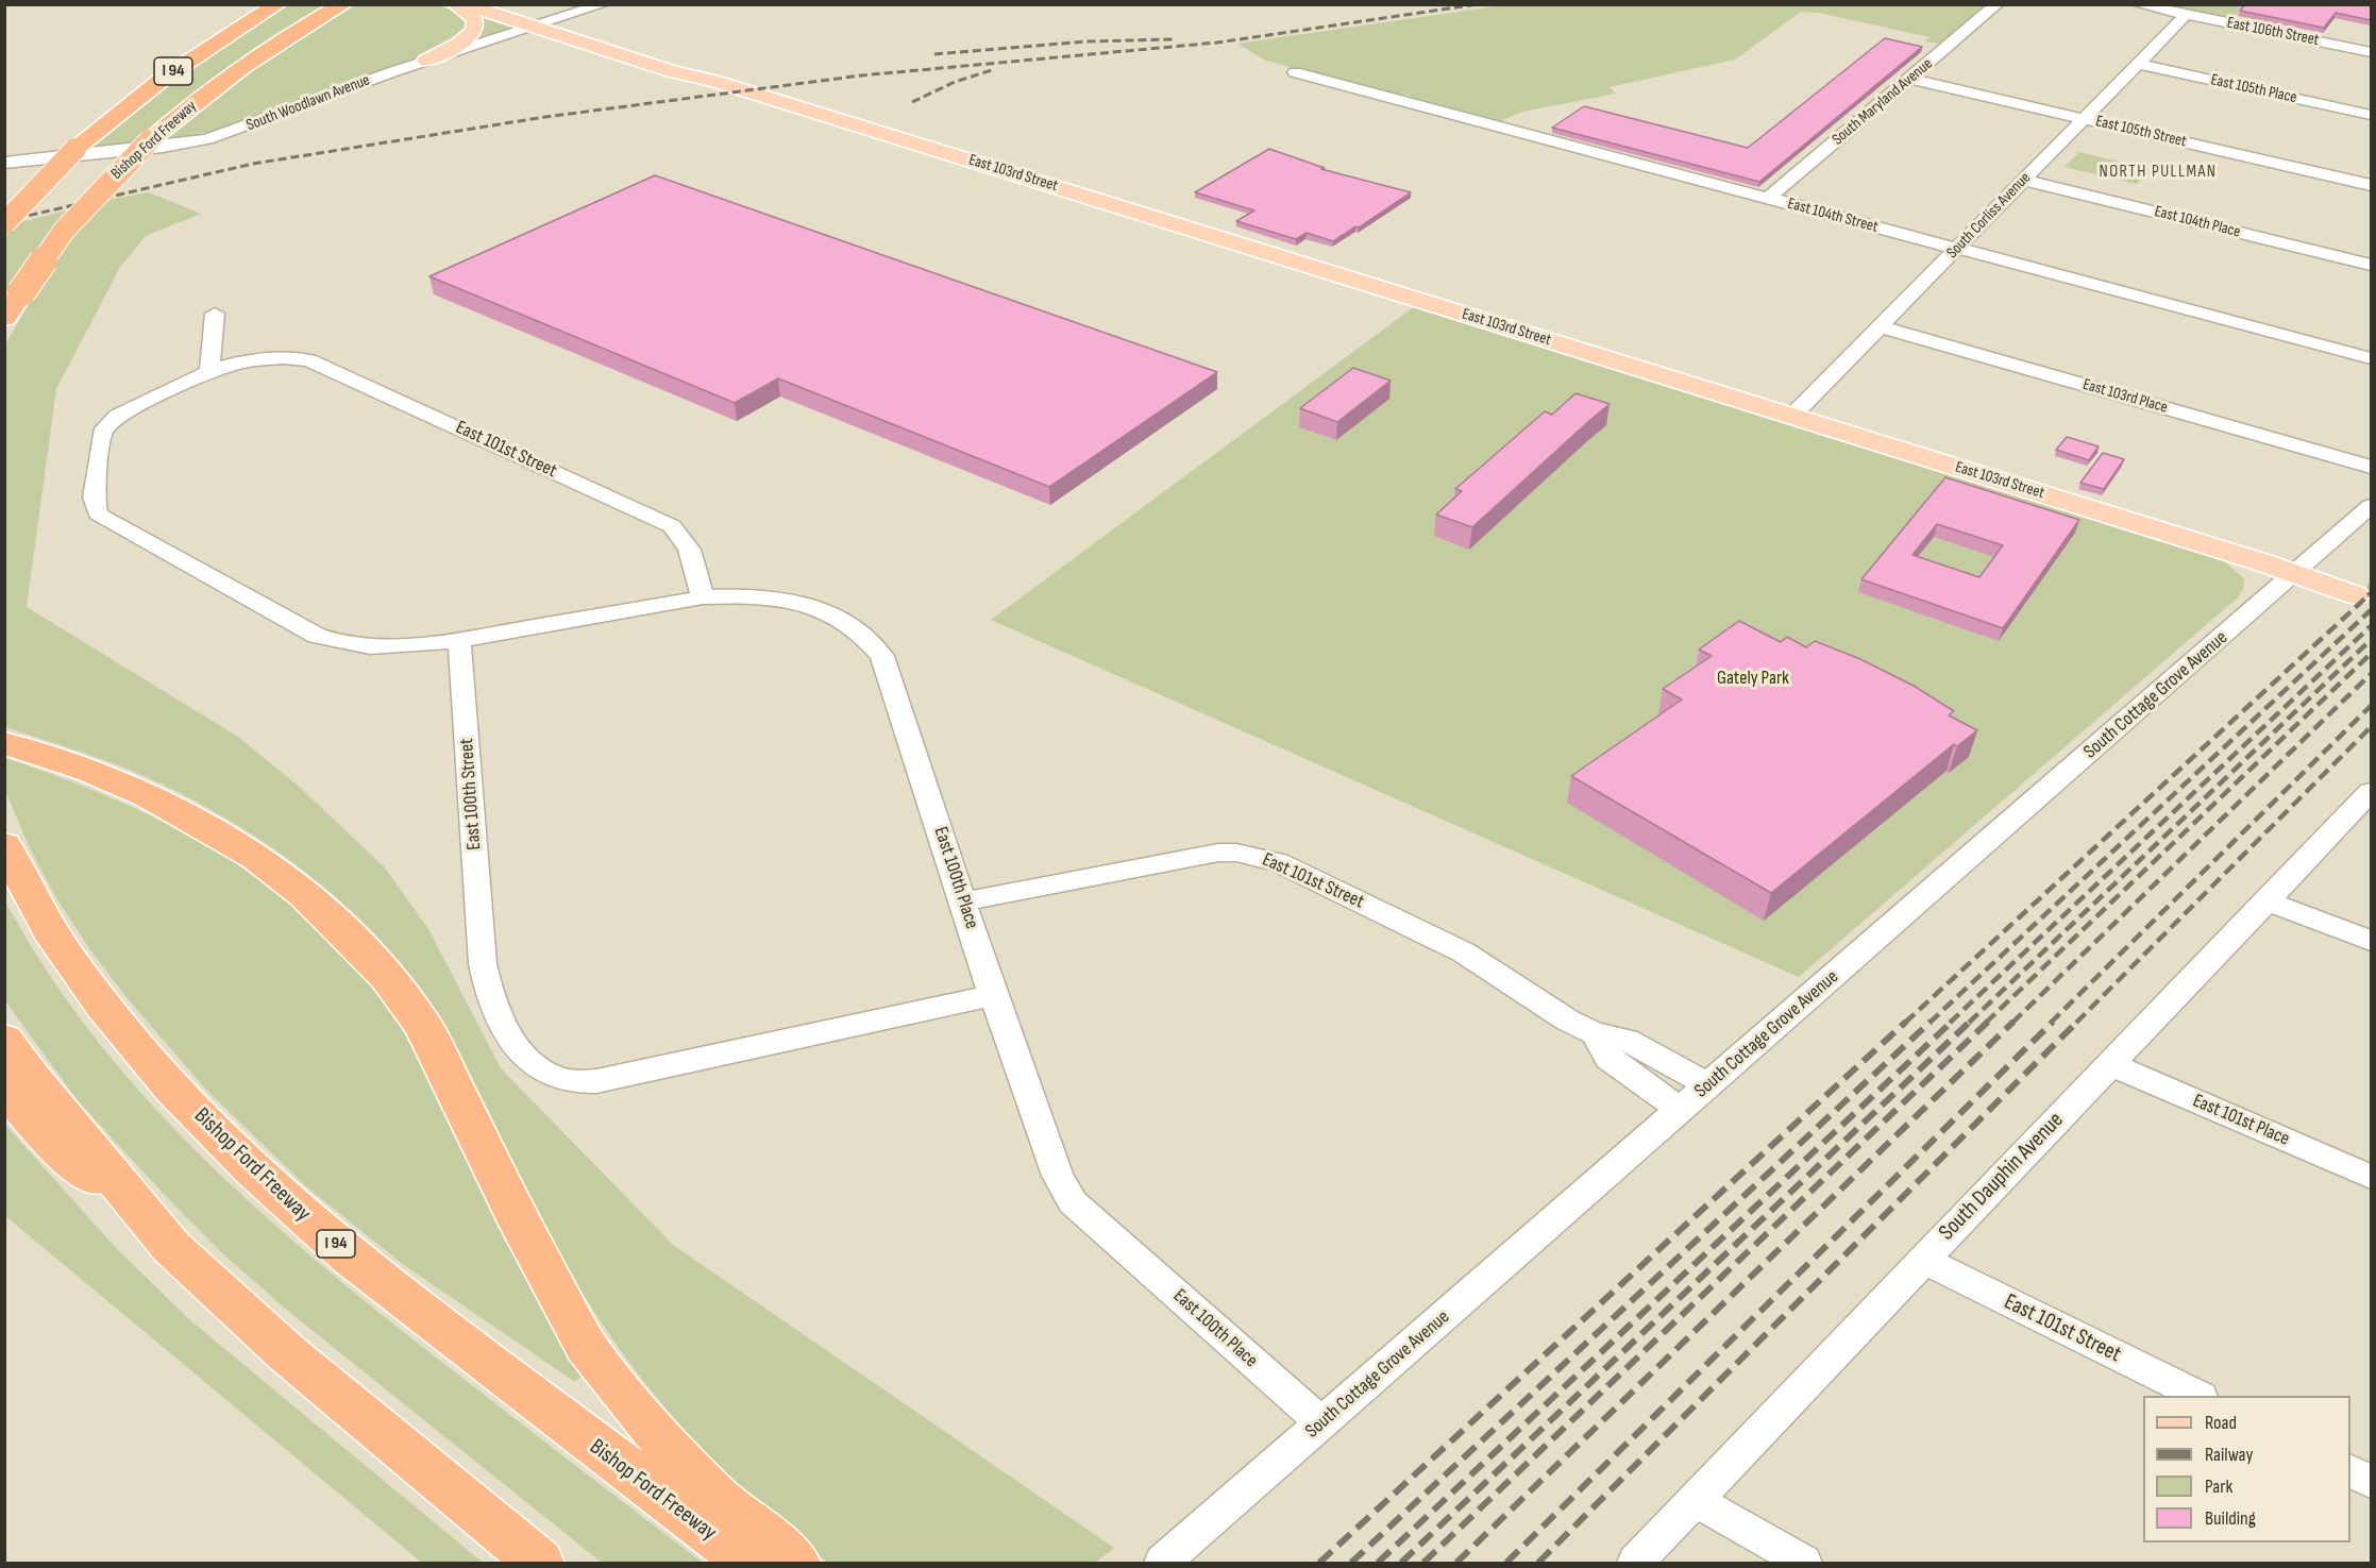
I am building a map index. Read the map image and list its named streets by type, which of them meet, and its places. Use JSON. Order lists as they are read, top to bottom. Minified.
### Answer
{"streets":{"highway":["I 94","Bishop Ford Freeway"],"main road":["East 103rd Street"],"street":["East 106th Street","East 105th Place","South Maryland Avenue","South Woodlawn Avenue","East 105th Street","East 104th Street","South Corliss Avenue","East 104th Place","East 103rd Place","East 101st Street","South Cottage Grove Avenue","East 100th Street","East 100th Place","East 101st Place","South Dauphin Avenue"]},"crossings":[["East 106th Street","South Corliss Avenue"],["East 105th Place","South Corliss Avenue"],["South Maryland Avenue","East 105th Street"],["South Maryland Avenue","East 104th Street"],["South Woodlawn Avenue","East 103rd Street"],["East 105th Street","South Corliss Avenue"],["East 103rd Street","South Corliss Avenue"],["East 103rd Street","South Cottage Grove Avenue"],["East 104th Street","South Corliss Avenue"],["South Corliss Avenue","East 104th Place"],["South Corliss Avenue","East 103rd Place"],["East 101st Street","South Cottage Grove Avenue"],["East 101st Street","East 100th Place"],["East 101st Street","South Dauphin Avenue"],["South Cottage Grove Avenue","East 100th Place"],["East 100th Street","East 100th Place"],["East 101st Place","South Dauphin Avenue"]],"districts":["NORTH PULLMAN"],"parks":["Gately Park"],"legend":["Road","Railway","Park","Building"]}
